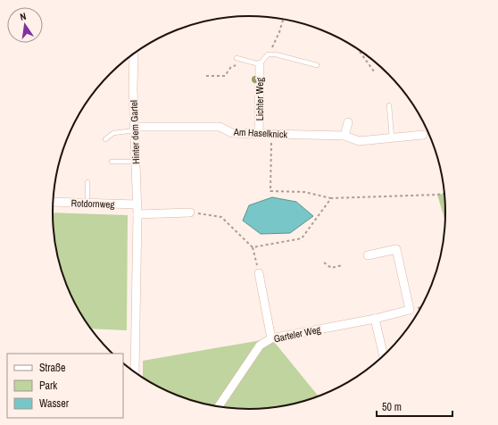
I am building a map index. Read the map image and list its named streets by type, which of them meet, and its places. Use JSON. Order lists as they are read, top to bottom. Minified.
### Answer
{"streets":{"street":["Lichter Weg","Hinter dem Gartel","Am Haselknick","Rotdornweg","Garteler Weg"]},"crossings":[["Lichter Weg","Am Haselknick"],["Hinter dem Gartel","Am Haselknick"],["Hinter dem Gartel","Rotdornweg"]],"legend":["Straße","Park","Wasser"],"scale_bar":"50 m","north":"top"}
